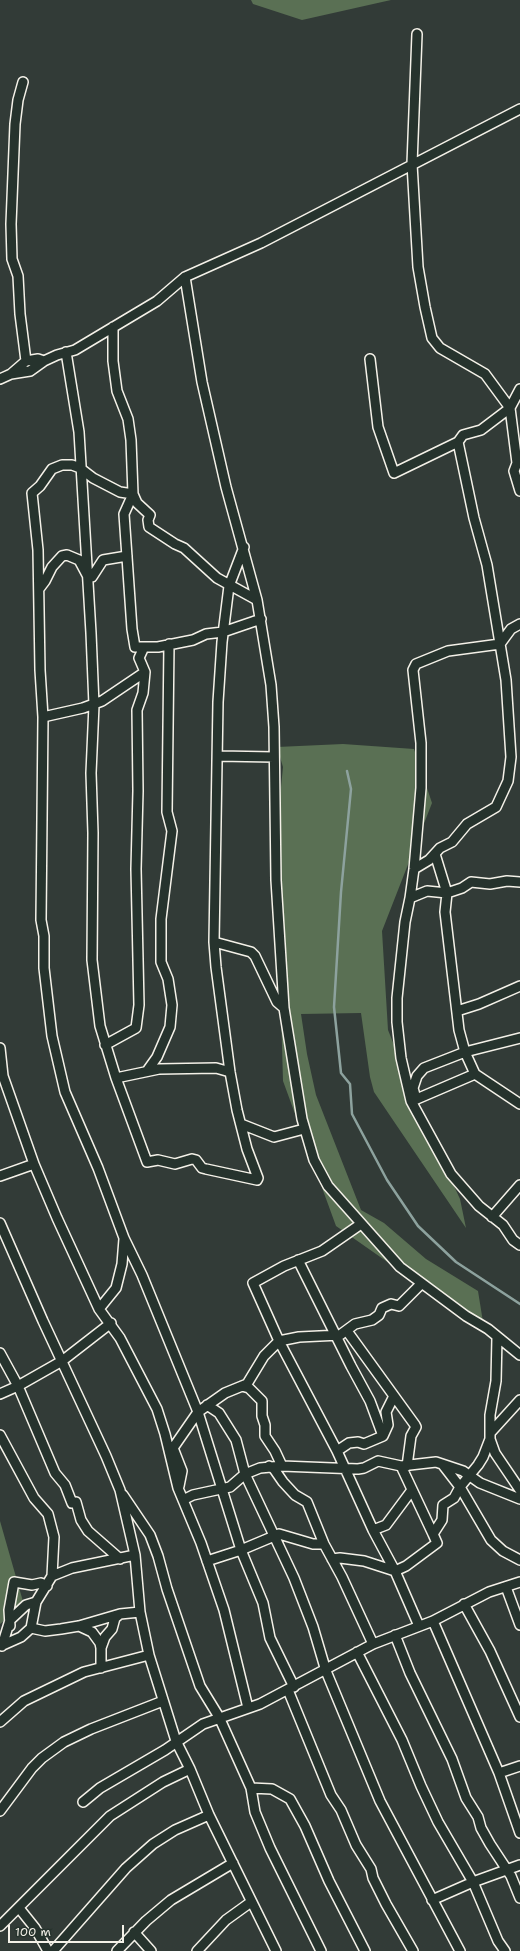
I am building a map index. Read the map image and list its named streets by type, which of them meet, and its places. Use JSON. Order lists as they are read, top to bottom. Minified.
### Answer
{"scale_bar":"100 m"}
